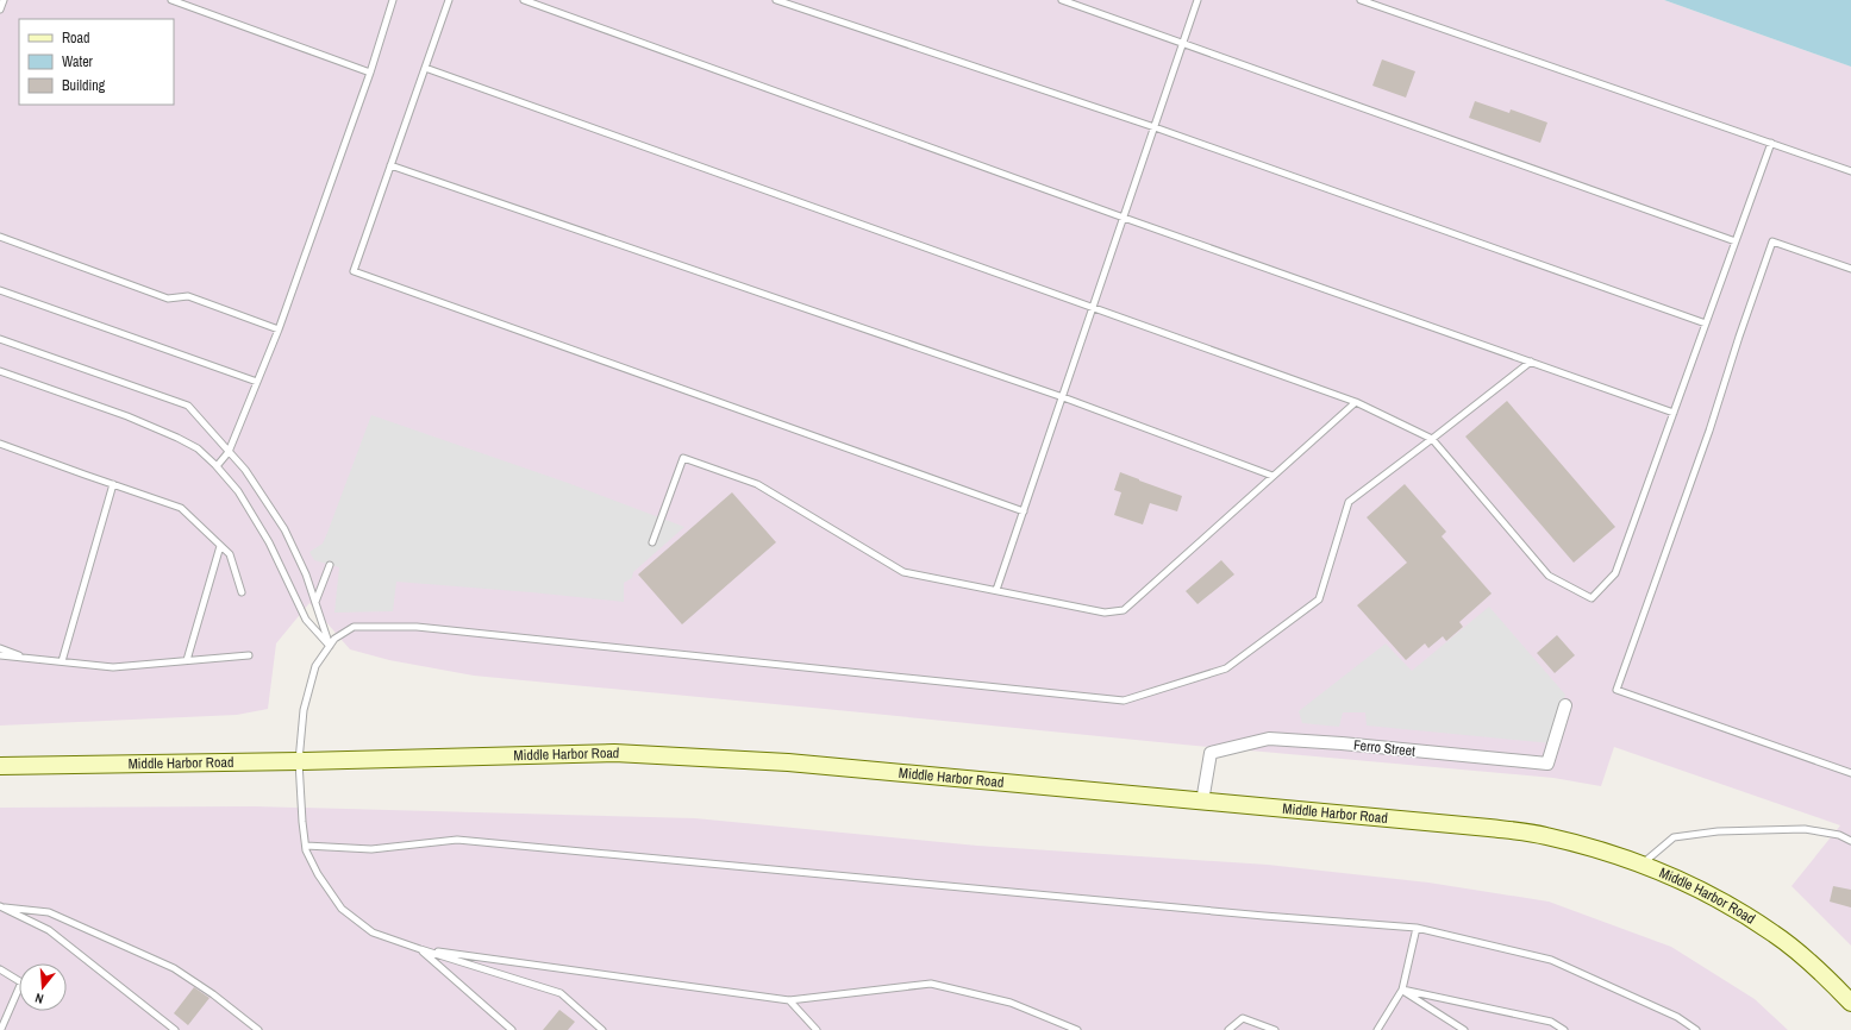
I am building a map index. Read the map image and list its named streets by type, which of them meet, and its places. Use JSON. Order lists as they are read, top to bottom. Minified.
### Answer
{"streets":{"main road":["Middle Harbor Road"],"street":["Ferro Street"]},"crossings":[["Ferro Street","Middle Harbor Road"]],"legend":["Road","Water","Building"],"north":"bottom"}
